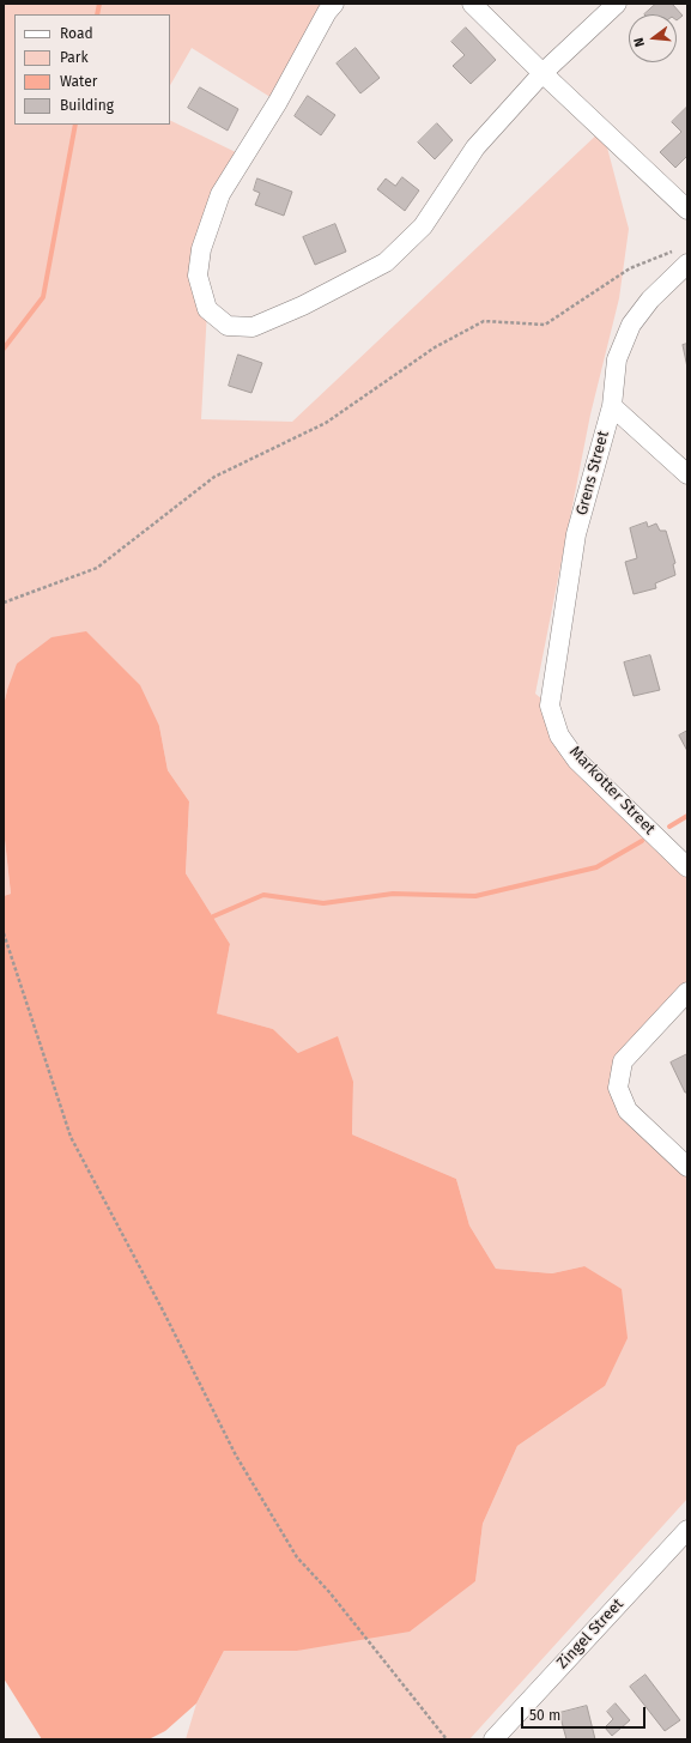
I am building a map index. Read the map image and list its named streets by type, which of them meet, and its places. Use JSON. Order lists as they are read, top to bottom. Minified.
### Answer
{"streets":{"street":["Grens Street","Markotter Street","Zingel Street"]},"crossings":[["Grens Street","Markotter Street"]],"legend":["Road","Park","Water","Building"],"scale_bar":"50 m","north":"left"}
